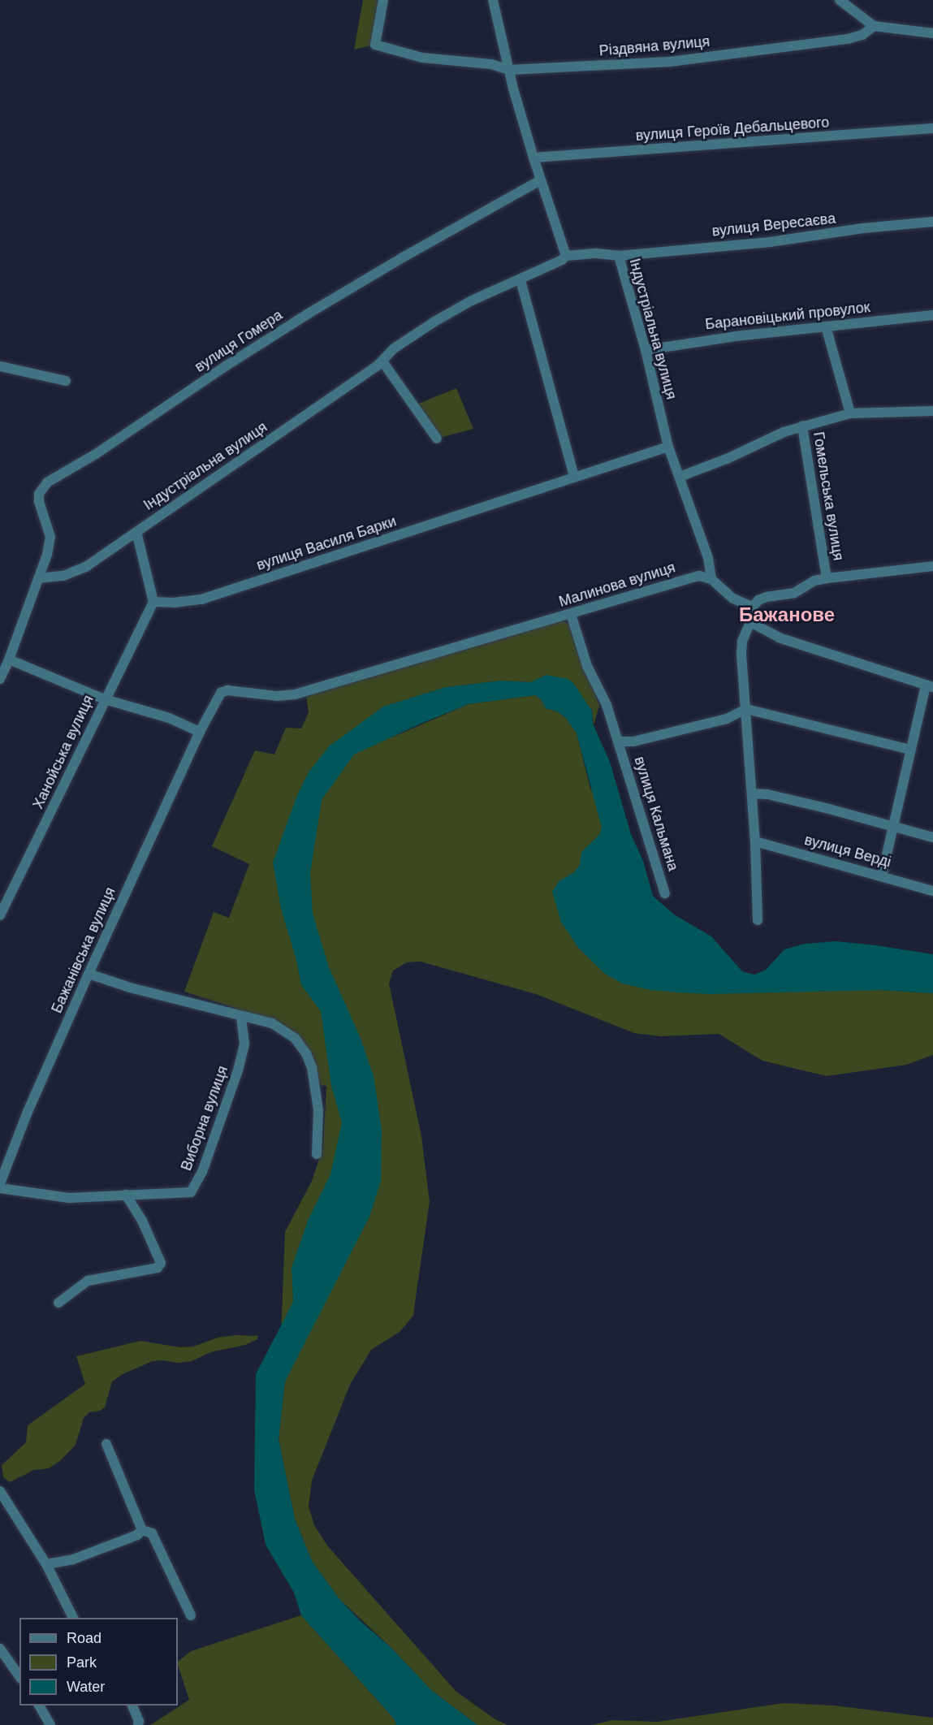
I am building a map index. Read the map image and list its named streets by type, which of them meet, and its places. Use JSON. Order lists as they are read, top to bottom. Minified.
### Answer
{"streets":{"street":["Різдвяна вулиця","вулиця Героїв Дебальцевого","вулиця Вересаєва","Барановіцький провулок","Індустріальна вулиця","вулиця Гомера","Гомельська вулиця","вулиця Василя Барки","Малинова вулиця","Ханойська вулиця","вулиця Кальмана","вулиця Верді","Бажанівська вулиця","Виборна вулиця"]},"crossings":[["вулиця Вересаєва","Індустріальна вулиця"],["Барановіцький провулок","Індустріальна вулиця"],["Індустріальна вулиця","вулиця Гомера"],["Індустріальна вулиця","вулиця Василя Барки"],["Індустріальна вулиця","Малинова вулиця"],["вулиця Василя Барки","Ханойська вулиця"],["Малинова вулиця","вулиця Кальмана"],["Малинова вулиця","Бажанівська вулиця"]],"districts":["Бажанове"],"legend":["Road","Park","Water"]}
